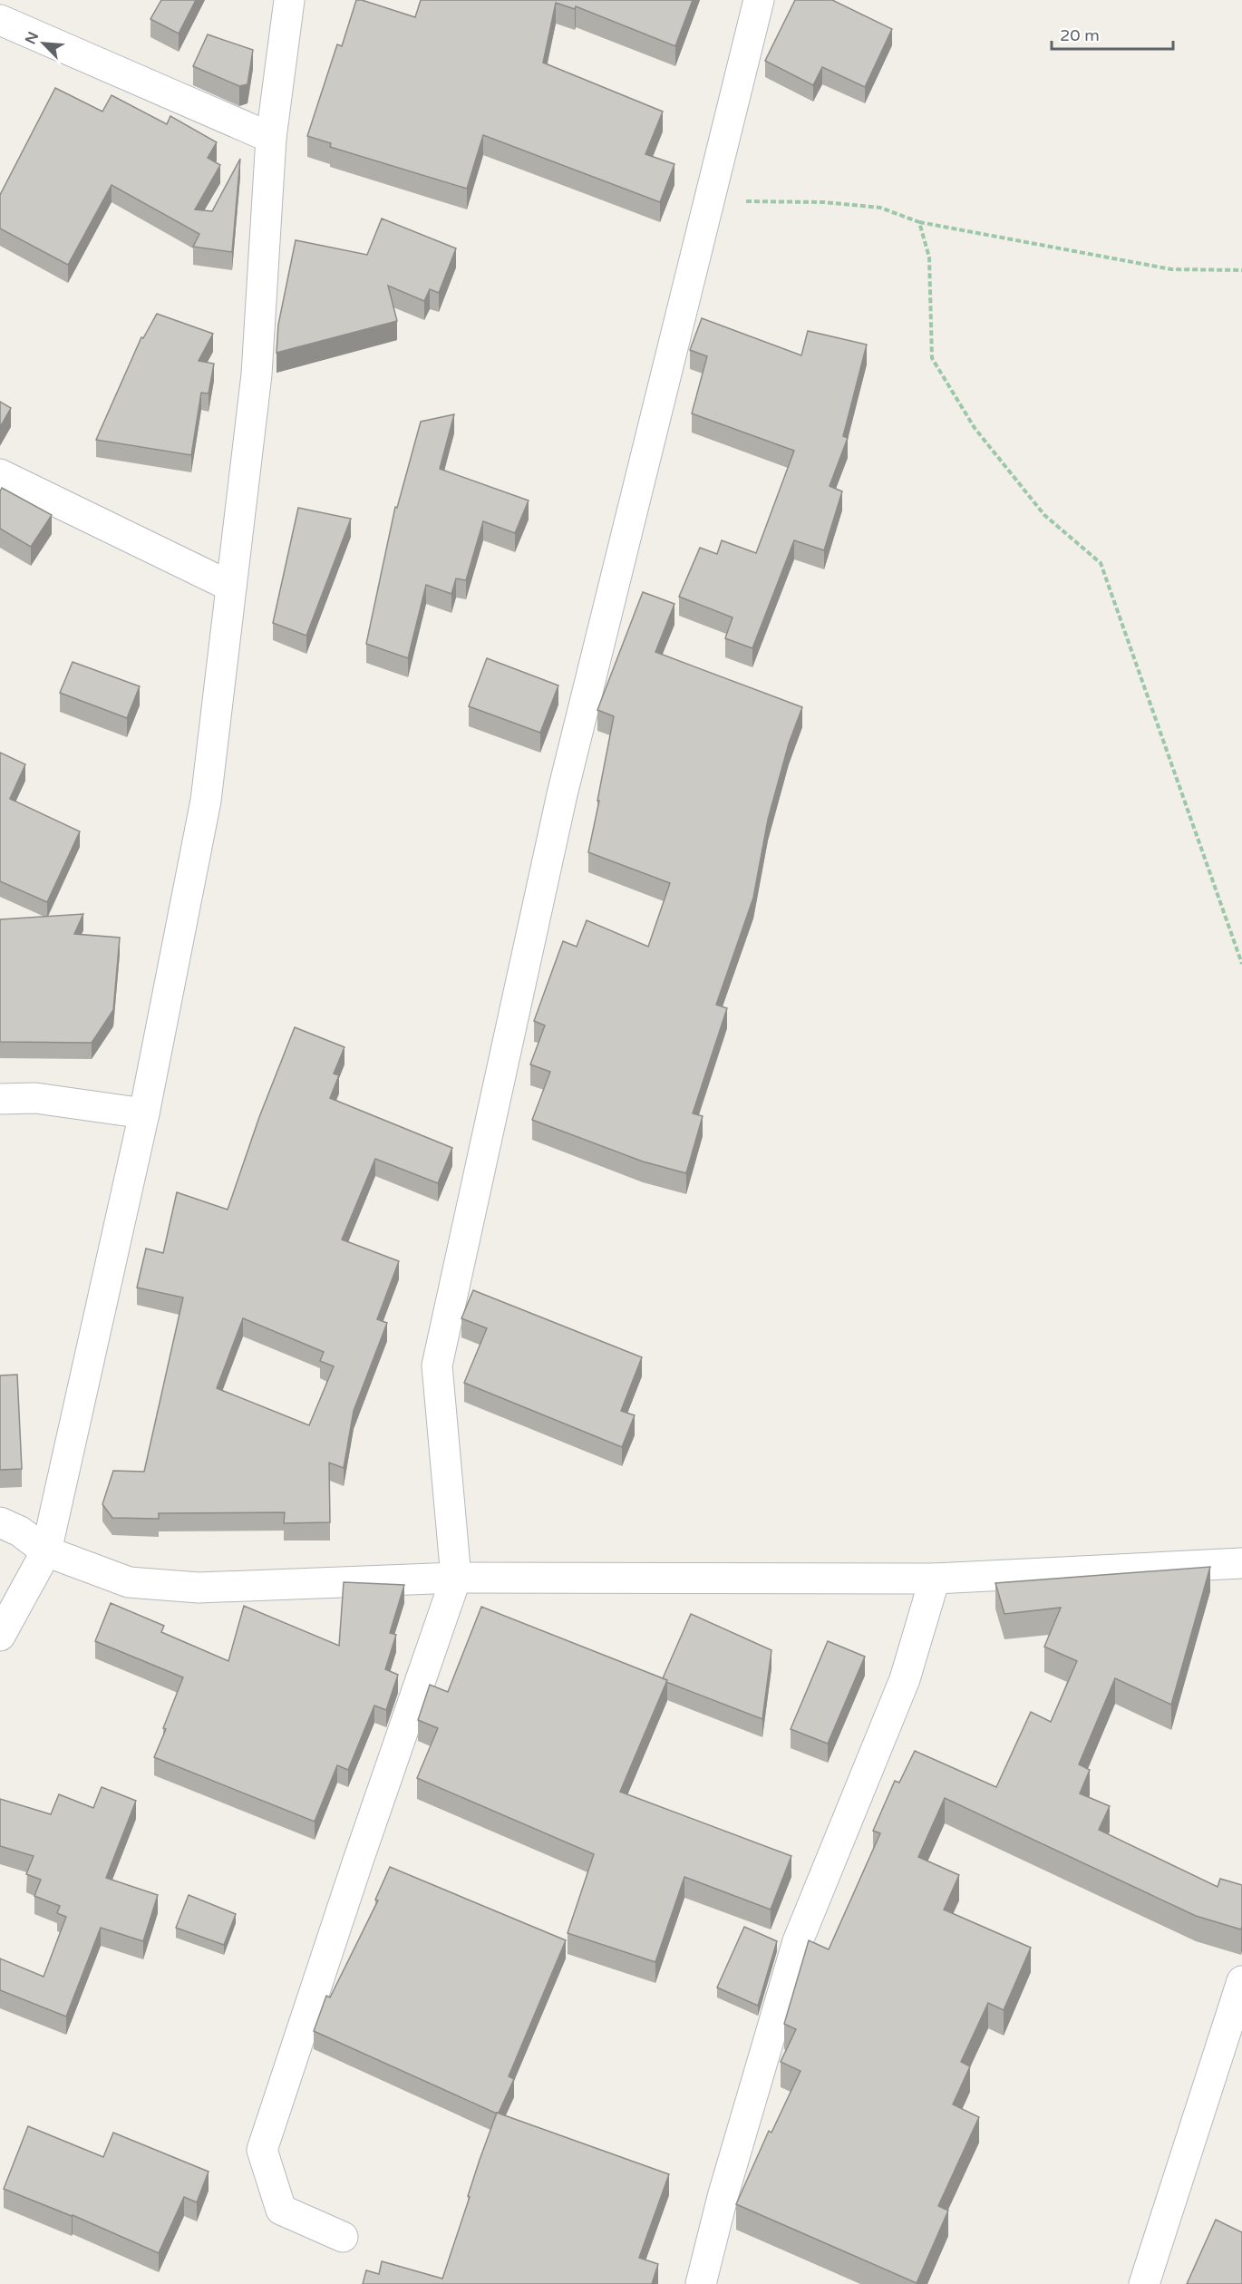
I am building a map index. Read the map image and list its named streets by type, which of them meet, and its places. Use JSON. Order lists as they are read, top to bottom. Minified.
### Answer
{"scale_bar":"20 m","north":"top left"}
